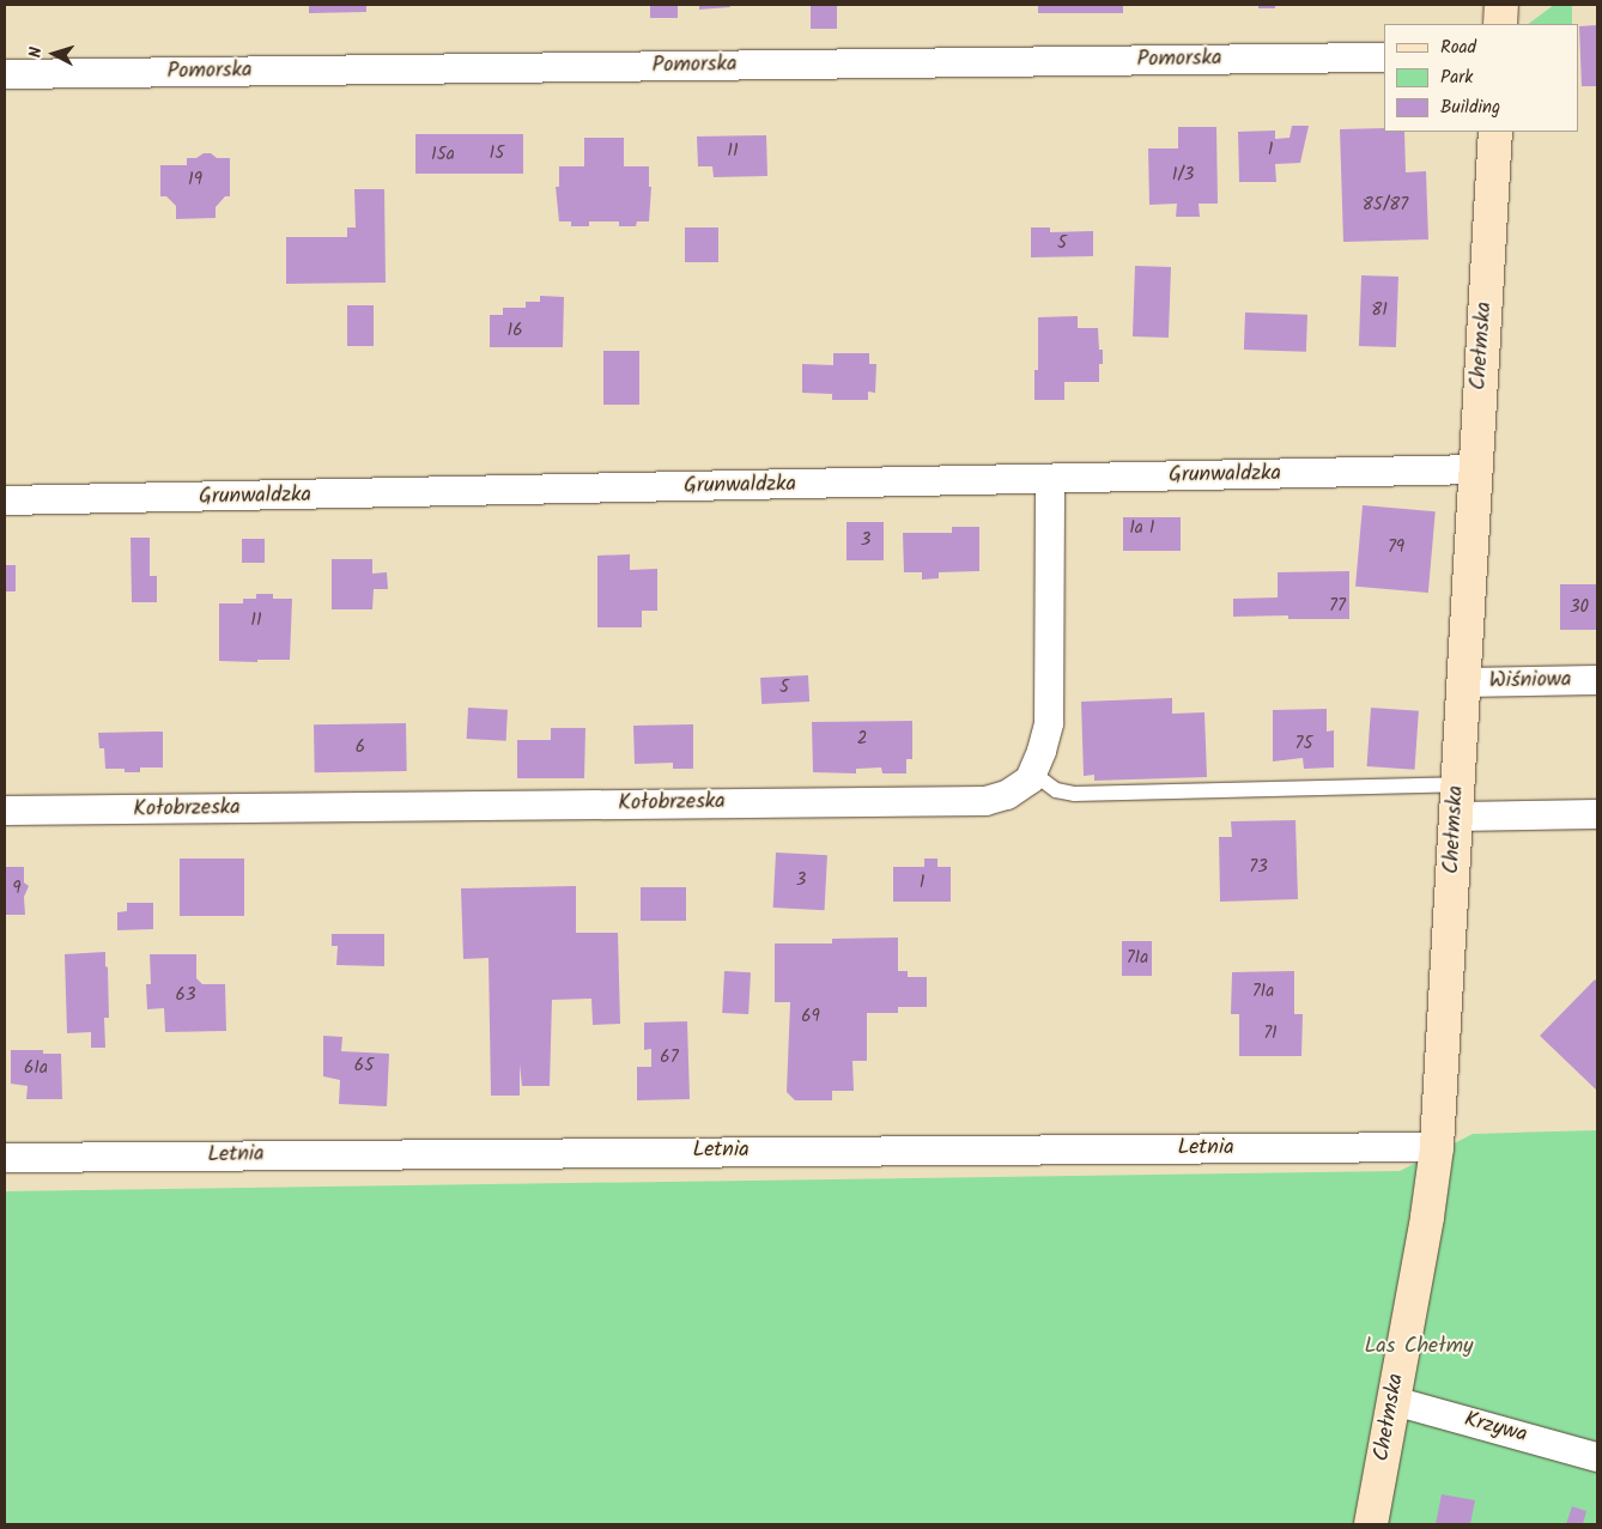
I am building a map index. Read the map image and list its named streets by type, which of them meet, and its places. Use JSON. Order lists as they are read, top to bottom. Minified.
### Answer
{"streets":{"street":["Pomorska","Chełmska","Grunwaldzka","Wiśniowa","Kołobrzeska","Letnia","Krzywa"]},"crossings":[["Chełmska","Grunwaldzka"],["Chełmska","Wiśniowa"],["Chełmska","Letnia"],["Chełmska","Krzywa"],["Grunwaldzka","Kołobrzeska"]],"parks":["Las Chełmy"],"house_numbers":["1","11","15","15a","1/3","19","85/87","5","81","16","1a","1","3","79","77","30","11","5","2","75","6","73","3","1","9","71a","71a","63","69","71","67","65","61a"],"legend":["Road","Park","Building"],"north":"left"}
